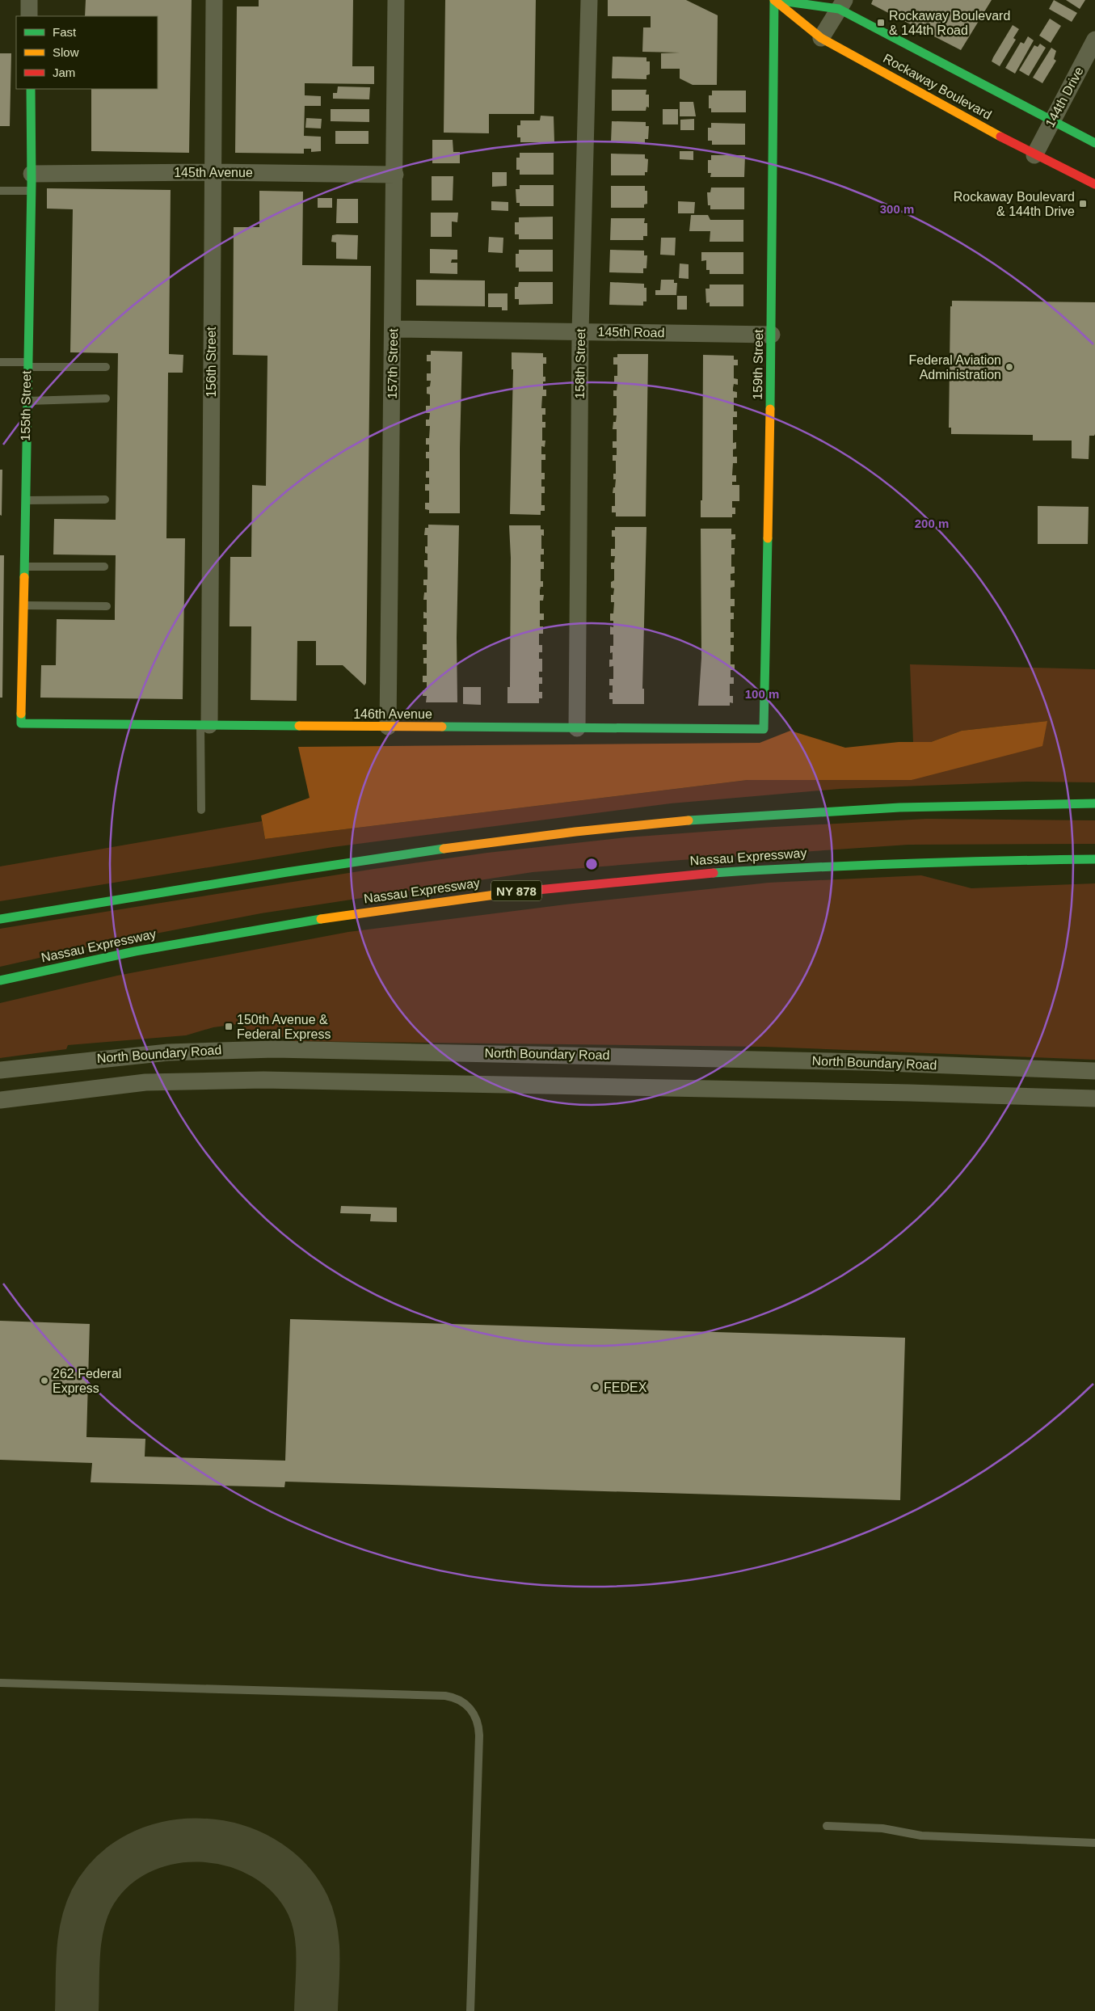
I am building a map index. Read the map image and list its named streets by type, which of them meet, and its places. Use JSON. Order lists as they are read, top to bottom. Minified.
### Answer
{"streets":{"main road":["Rockaway Boulevard","159th Street","155th Street","146th Avenue","Nassau Expressway","NY 878"],"street":["144th Drive","145th Avenue","145th Road","156th Street","157th Street","158th Street","North Boundary Road"]},"crossings":[["Rockaway Boulevard","144th Drive"],["Rockaway Boulevard","159th Street"],["145th Avenue","156th Street"],["145th Avenue","157th Street"],["145th Avenue","155th Street"],["145th Road","157th Street"],["145th Road","158th Street"],["145th Road","159th Street"],["156th Street","146th Avenue"],["157th Street","146th Avenue"],["158th Street","146th Avenue"],["159th Street","146th Avenue"],["155th Street","146th Avenue"]],"places":{"transit":["Rockaway Boulevard & 144th Road","Rockaway Boulevard & 144th Drive","150th Avenue & Federal Express"],"other":["Federal Aviation Administration","262 Federal Express","FEDEX"]},"legend":["Fast","Slow","Jam"],"rings":["300 m","200 m","100 m"]}
